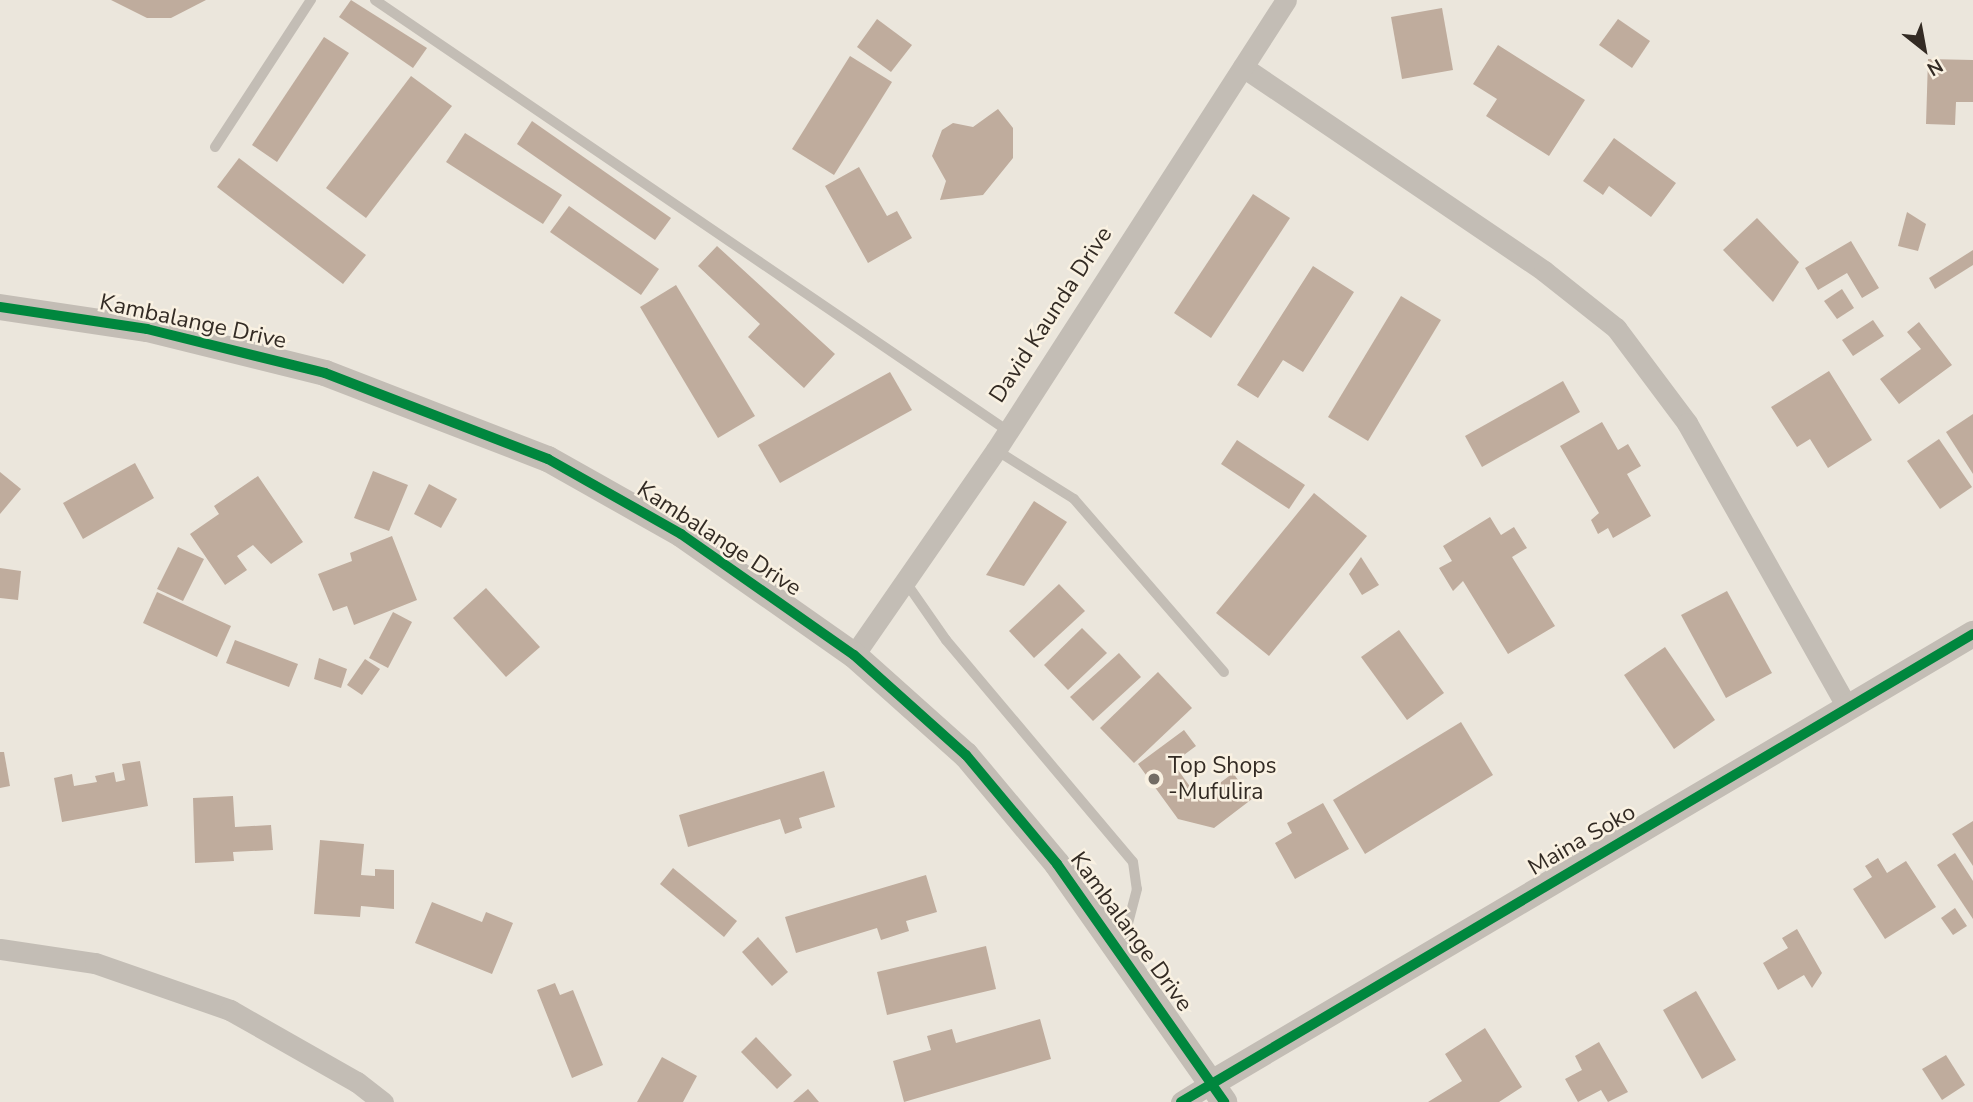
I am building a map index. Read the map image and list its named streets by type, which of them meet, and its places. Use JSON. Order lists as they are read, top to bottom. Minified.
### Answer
{"streets":{"street":["David Kaunda Drive","Kambalange Drive","Maina Soko"]},"crossings":[["David Kaunda Drive","Kambalange Drive"],["Kambalange Drive","Maina Soko"]],"places":["Top Shops -Mufulira"],"north":"bottom right"}
